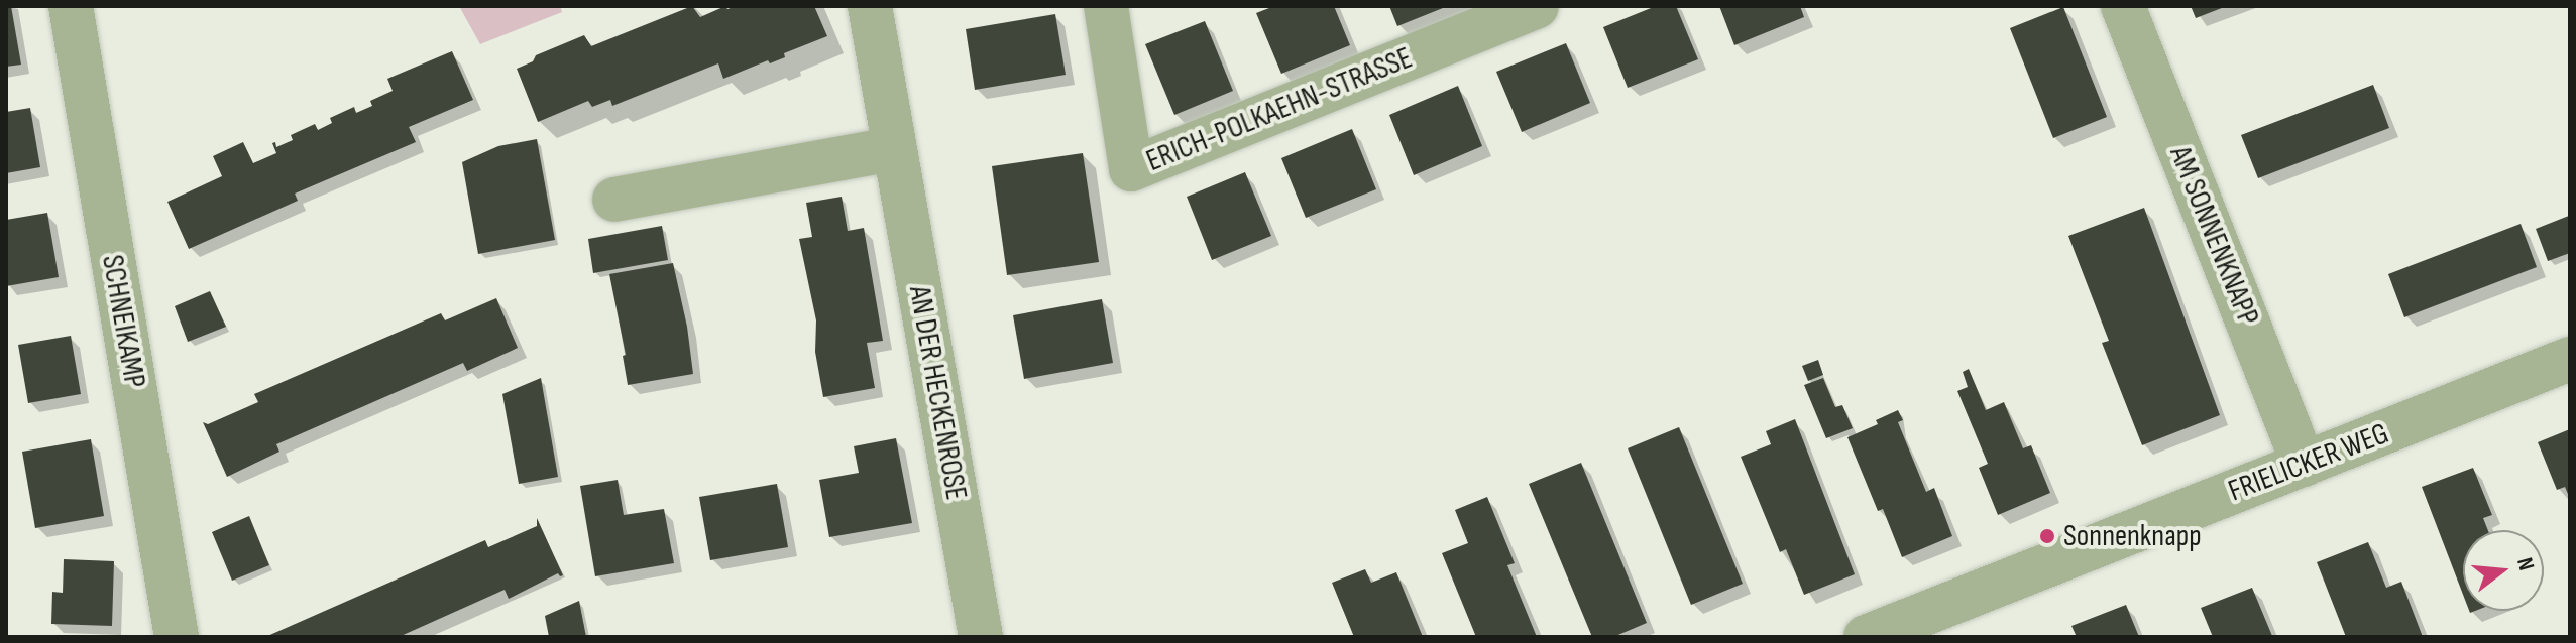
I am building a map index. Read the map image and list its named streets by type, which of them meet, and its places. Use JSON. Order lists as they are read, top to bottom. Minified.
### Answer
{"streets":{"street":["ERICH-POLKAEHN-STRASSE","AM SONNENKNAPP","SCHNEIKAMP","AN DER HECKENROSE","FRIELICKER WEG"]},"crossings":[["AM SONNENKNAPP","FRIELICKER WEG"]],"places":["Sonnenknapp"],"north":"right"}
